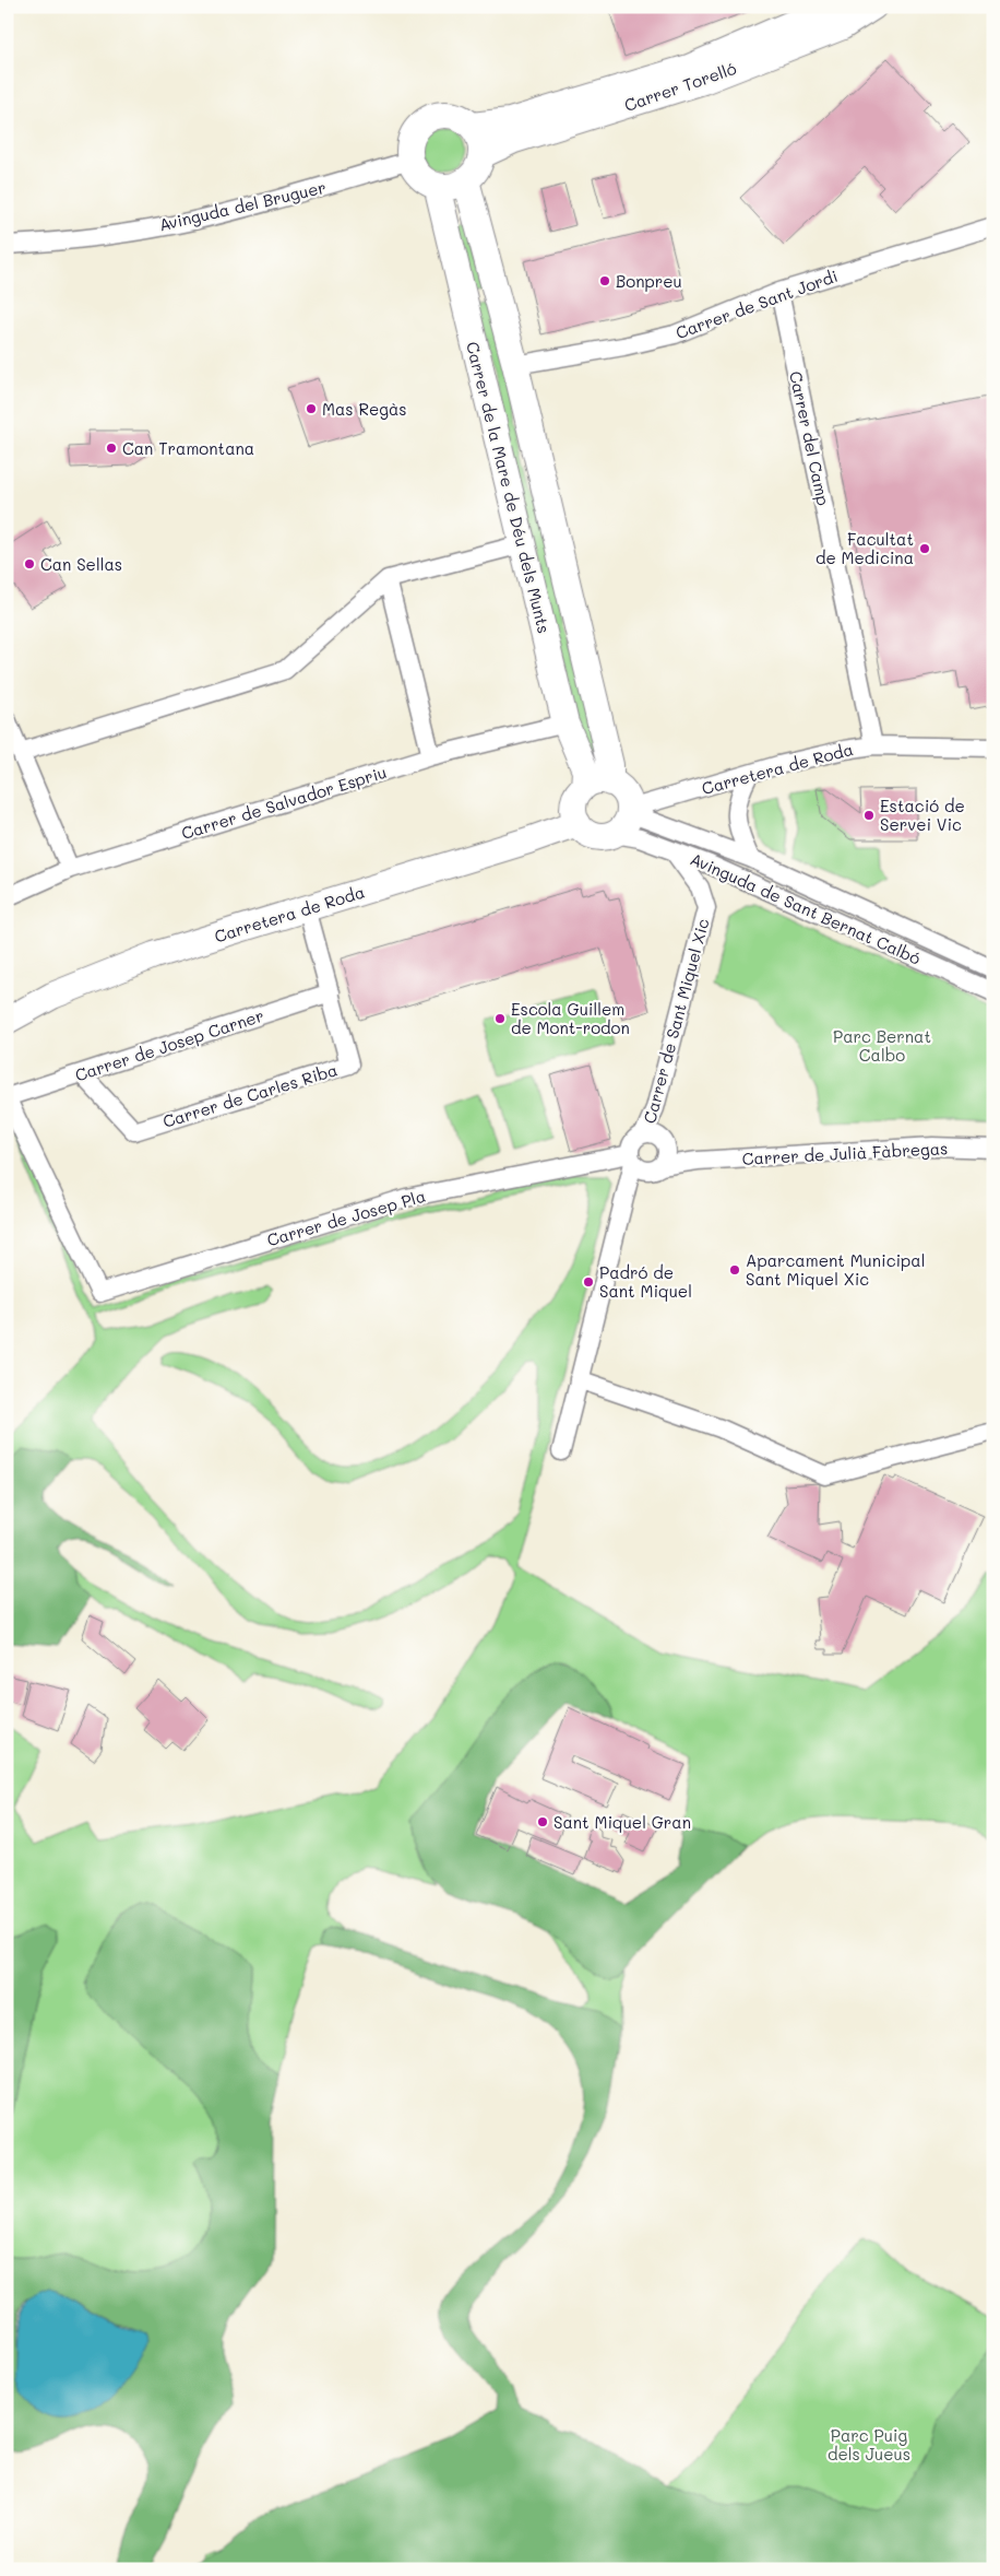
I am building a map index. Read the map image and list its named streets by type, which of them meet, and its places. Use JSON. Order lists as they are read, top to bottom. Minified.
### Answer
{"streets":{"street":["Carrer Torelló","Avinguda del Bruguer","Carrer de Sant Jordi","Carrer del Camp","Carrer de la Mare de Déu dels Munts","Carretera de Roda","Carrer de Salvador Espriu","Avinguda de Sant Bernat Calbó","Carrer de Sant Miquel Xic","Carrer de Josep Carner","Carrer de Carles Riba","Carrer de Julià Fàbregas","Carrer de Josep Pla"]},"crossings":[["Carrer Torelló","Avinguda del Bruguer"],["Carrer Torelló","Carrer de la Mare de Déu dels Munts"],["Avinguda del Bruguer","Carrer de la Mare de Déu dels Munts"],["Carrer de Sant Jordi","Carrer del Camp"],["Carrer de Sant Jordi","Carrer de la Mare de Déu dels Munts"],["Carrer del Camp","Carretera de Roda"],["Carrer de la Mare de Déu dels Munts","Carretera de Roda"],["Carrer de la Mare de Déu dels Munts","Carrer de Salvador Espriu"],["Carrer de la Mare de Déu dels Munts","Avinguda de Sant Bernat Calbó"],["Carretera de Roda","Avinguda de Sant Bernat Calbó"],["Carretera de Roda","Carrer de Carles Riba"],["Avinguda de Sant Bernat Calbó","Carrer de Sant Miquel Xic"],["Carrer de Sant Miquel Xic","Carrer de Julià Fàbregas"],["Carrer de Sant Miquel Xic","Carrer de Josep Pla"],["Carrer de Josep Carner","Carrer de Carles Riba"],["Carrer de Josep Carner","Carrer de Josep Pla"],["Carrer de Julià Fàbregas","Carrer de Josep Pla"]],"parks":["Parc Bernat Calbo","Parc Puig dels Jueus"],"places":["Bonpreu","Mas Regàs","Can Tramontana","Facultat de Medicina","Can Sellas","Estació de Servei Vic","Escola Guillem de Mont-rodon","Aparcament Municipal Sant Miquel Xic","Padró de Sant Miquel","Sant Miquel Gran"]}
